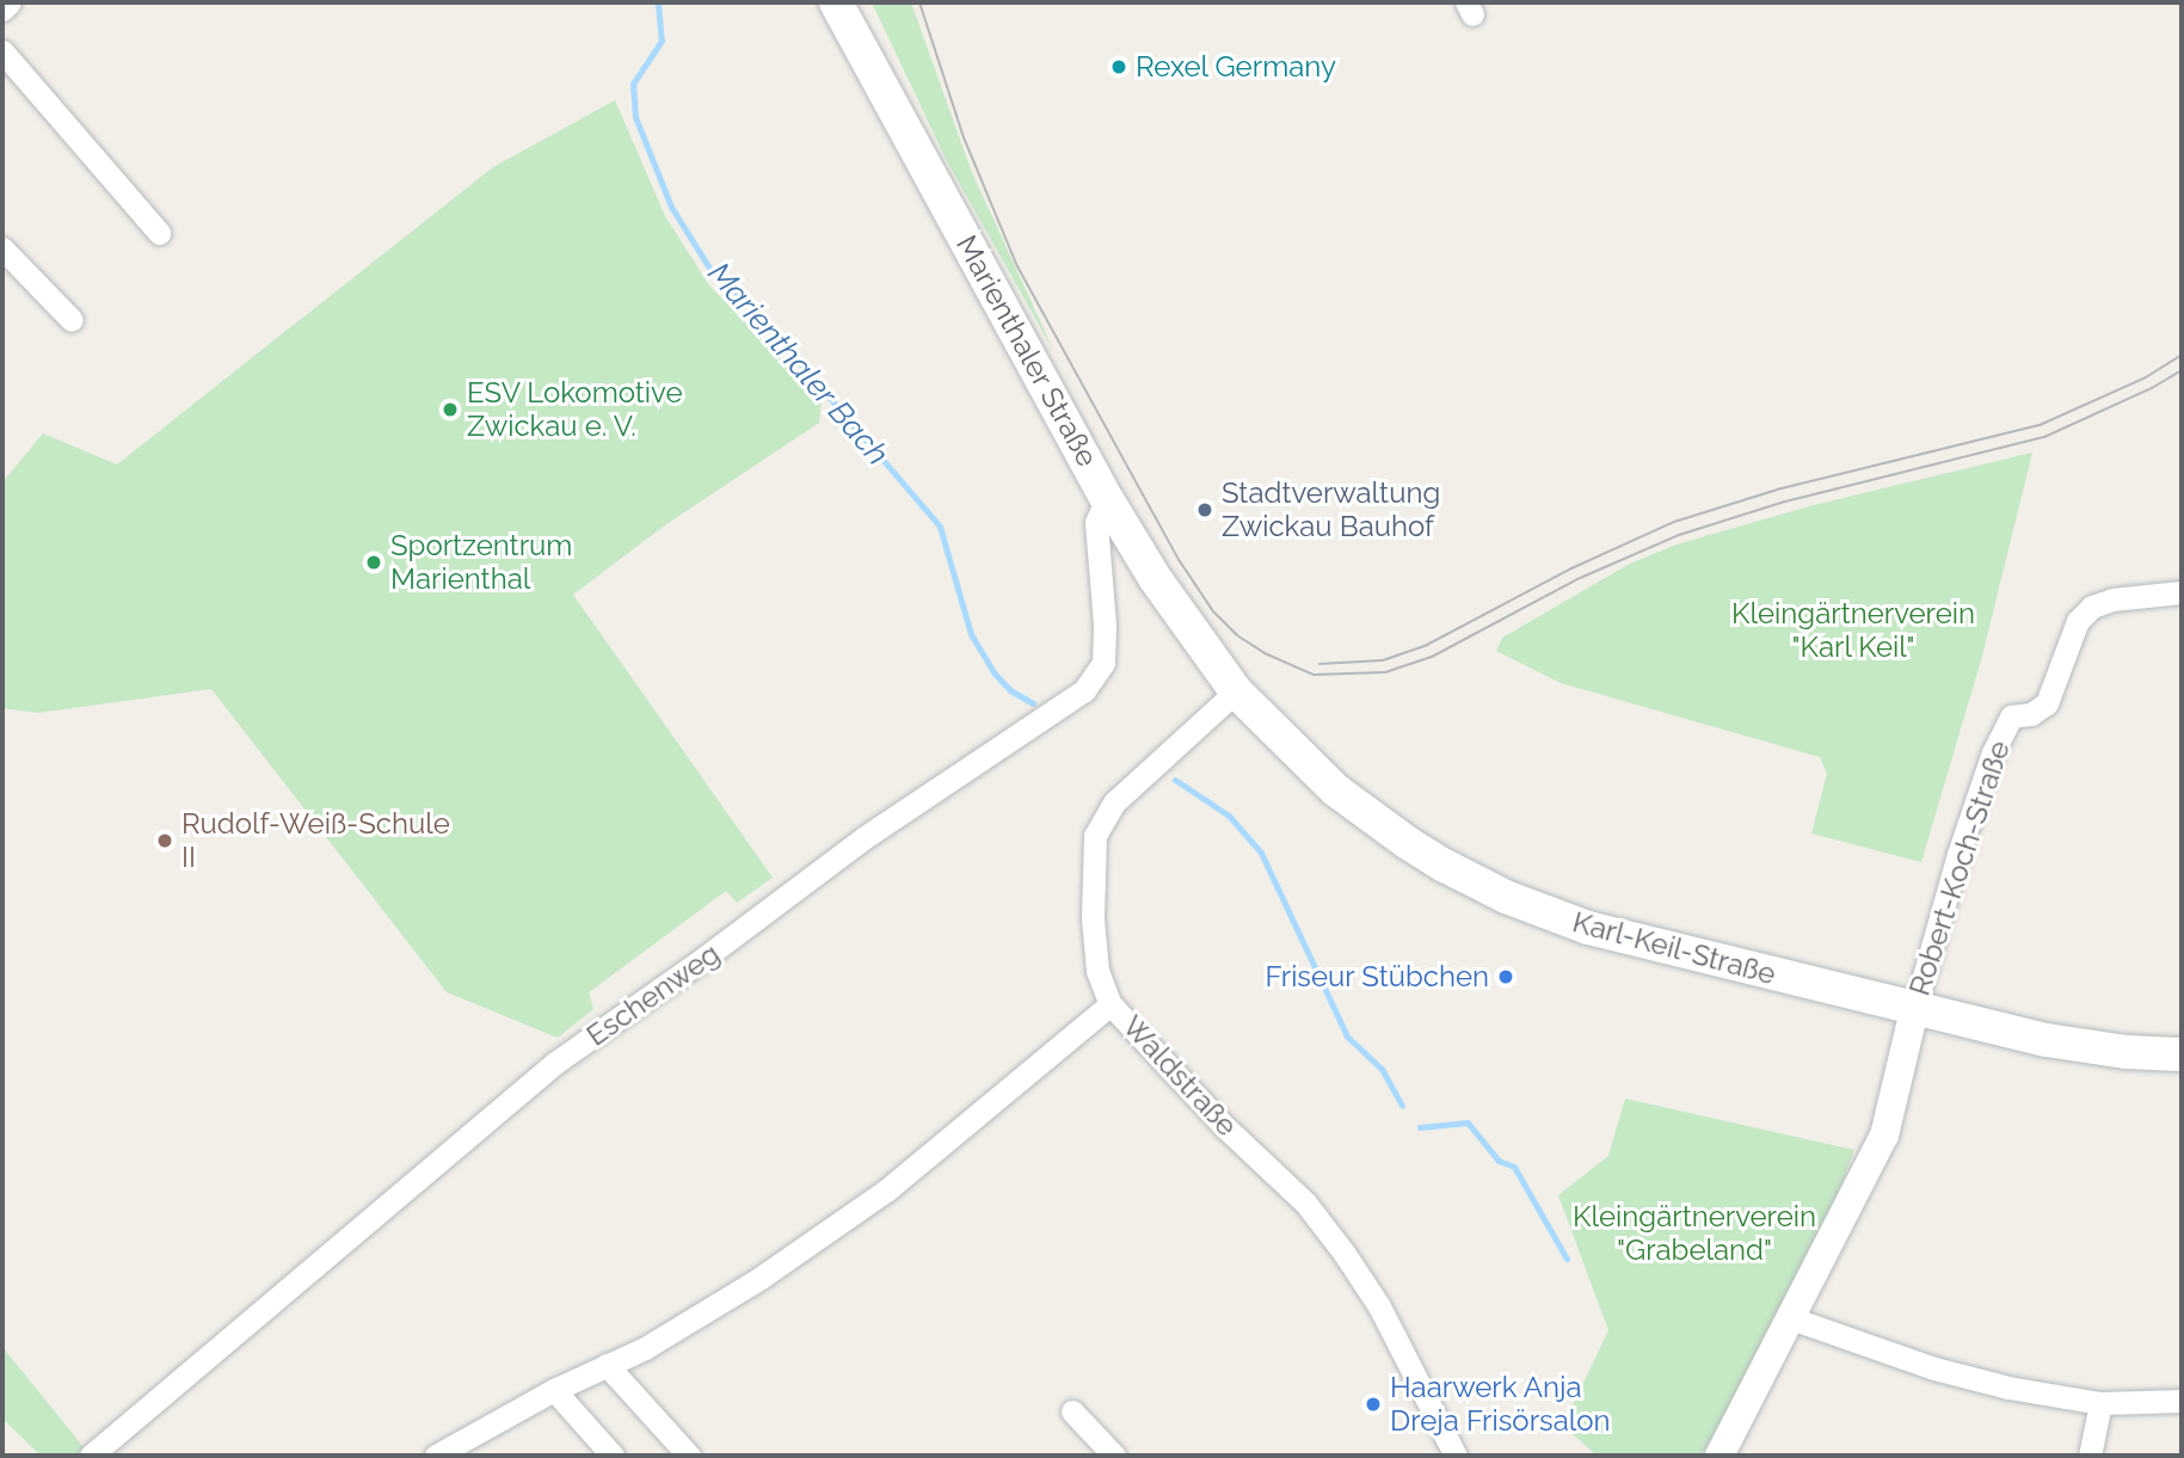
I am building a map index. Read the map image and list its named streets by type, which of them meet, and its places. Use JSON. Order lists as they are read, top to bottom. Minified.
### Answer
{"streets":{"main road":["Marienthaler Straße","Karl-Keil-Straße"],"street":["Robert-Koch-Straße","Eschenweg","Waldstraße"]},"crossings":[["Marienthaler Straße","Karl-Keil-Straße"],["Marienthaler Straße","Eschenweg"],["Marienthaler Straße","Waldstraße"],["Robert-Koch-Straße","Karl-Keil-Straße"],["Karl-Keil-Straße","Waldstraße"]],"water":["Marienthaler Bach"],"parks":["Kleingärtnerverein \"Karl Keil\"","Kleingärtnerverein \"Grabeland\""],"places":["Rexel Germany","ESV Lokomotive Zwickau e. V.","Stadtverwaltung Zwickau Bauhof","Sportzentrum Marienthal","Rudolf-Weiß-Schule II","Friseur Stübchen","Haarwerk Anja Dreja Frisörsalon"]}
